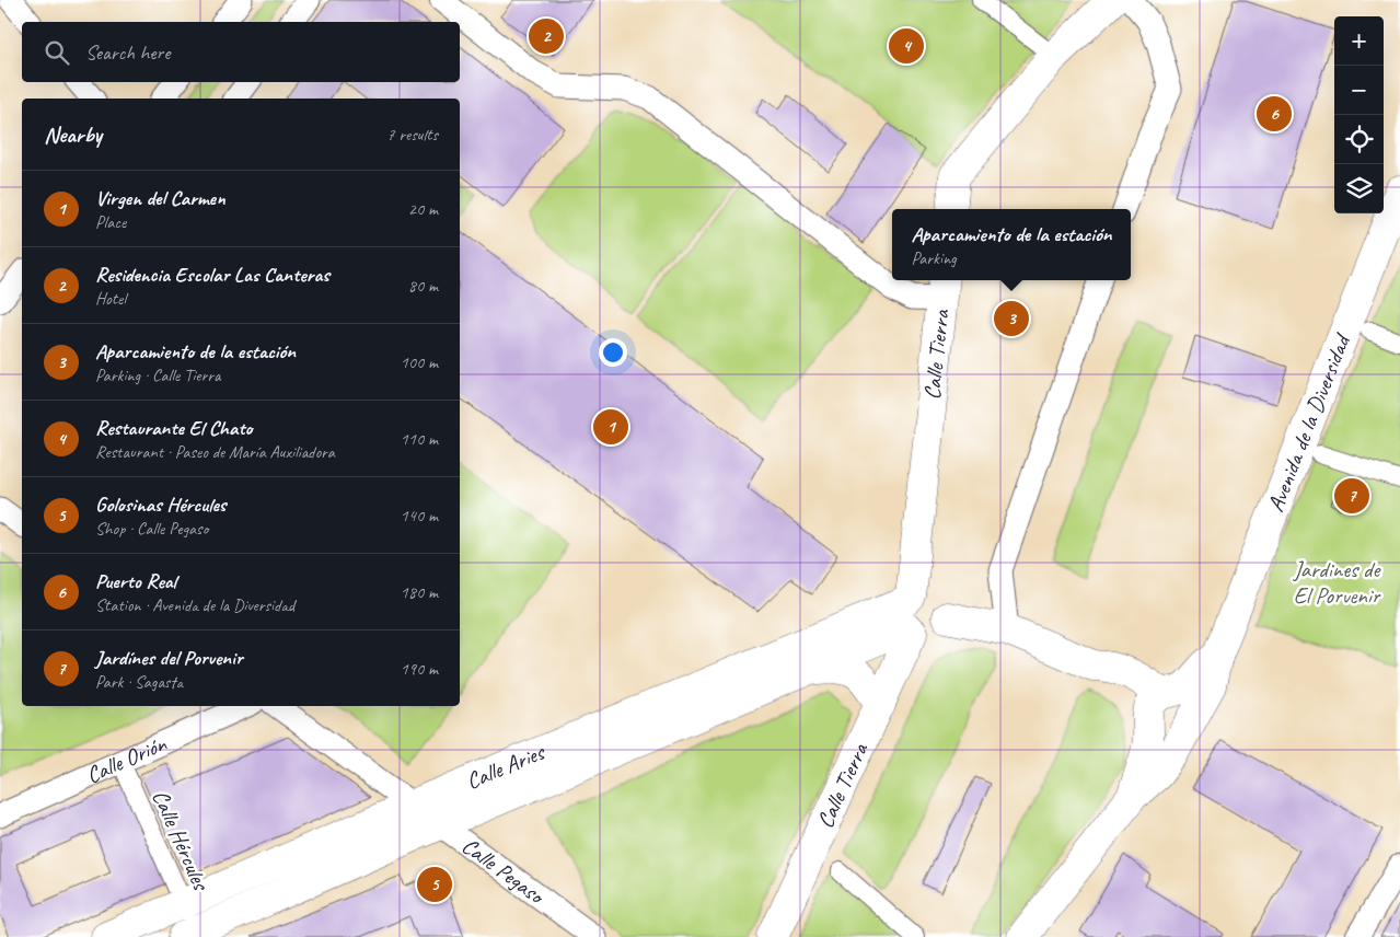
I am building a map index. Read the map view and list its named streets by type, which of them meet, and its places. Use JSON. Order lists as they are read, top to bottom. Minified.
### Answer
{"streets":{"street":["Calle Tierra","Avenida de la Diversidad","Calle Orión","Calle Aries","Calle Hércules","Calle Pegaso"]},"crossings":[["Calle Tierra","Calle Aries"],["Calle Orión","Calle Hércules"],["Calle Aries","Calle Hércules"],["Calle Aries","Calle Pegaso"]],"parks":["Jardines de El Porvenir"],"page":{"map_buttons":["+","−"],"pins":["2","4","6","3","1","7","5"],"search":"Search here","heading":["Nearby","7 results"],"list":[{"mark":"1","name":"Virgen del Carmen","note":"Place","value":"20 m"},{"mark":"2","name":"Residencia Escolar Las Canteras","note":"Hotel","value":"80 m"},{"mark":"3","name":"Aparcamiento de la estación","note":"Parking · Calle Tierra","value":"100 m"},{"mark":"4","name":"Restaurante El Chato","note":"Restaurant · Paseo de María Auxiliadora","value":"110 m"},{"mark":"5","name":"Golosinas Hércules","note":"Shop · Calle Pegaso","value":"140 m"},{"mark":"6","name":"Puerto Real","note":"Station · Avenida de la Diversidad","value":"180 m"},{"mark":"7","name":"Jardínes del Porvenir","note":"Park · Sagasta","value":"190 m"}],"popup":["Aparcamiento de la estación","Parking"]}}
